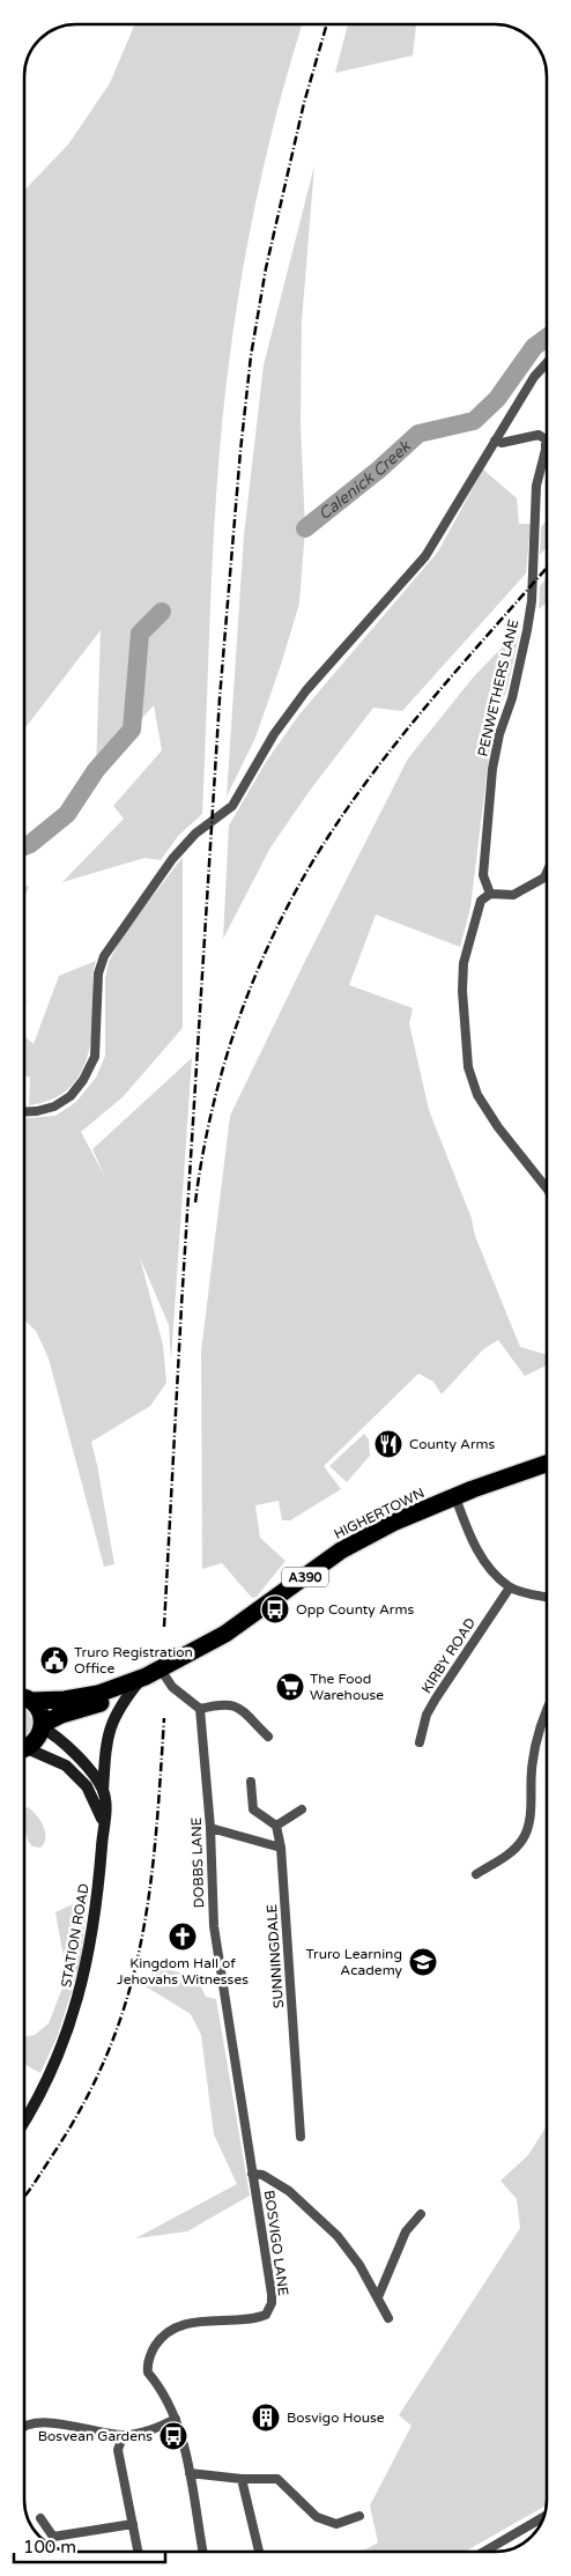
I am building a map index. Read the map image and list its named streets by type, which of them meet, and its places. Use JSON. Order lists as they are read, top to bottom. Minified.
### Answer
{"streets":{"highway":["HIGHERTOWN","A390"],"street":["PENWETHERS LANE","KIRBY ROAD","DOBBS LANE","STATION ROAD","SUNNINGDALE","BOSVIGO LANE"]},"crossings":[["HIGHERTOWN","STATION ROAD"],["DOBBS LANE","BOSVIGO LANE"]],"water":["Calenick Creek"],"places":{"restaurant":["County Arms"],"bus stop":["Opp County Arms","Bosvean Gardens"],"public building":["Truro Registration Office"],"supermarket":["The Food Warehouse"],"church":["Kingdom Hall of Jehovahs Witnesses"],"school or university":["Truro Learning Academy"],"building":["Bosvigo House"]},"scale_bar":"100 m"}
